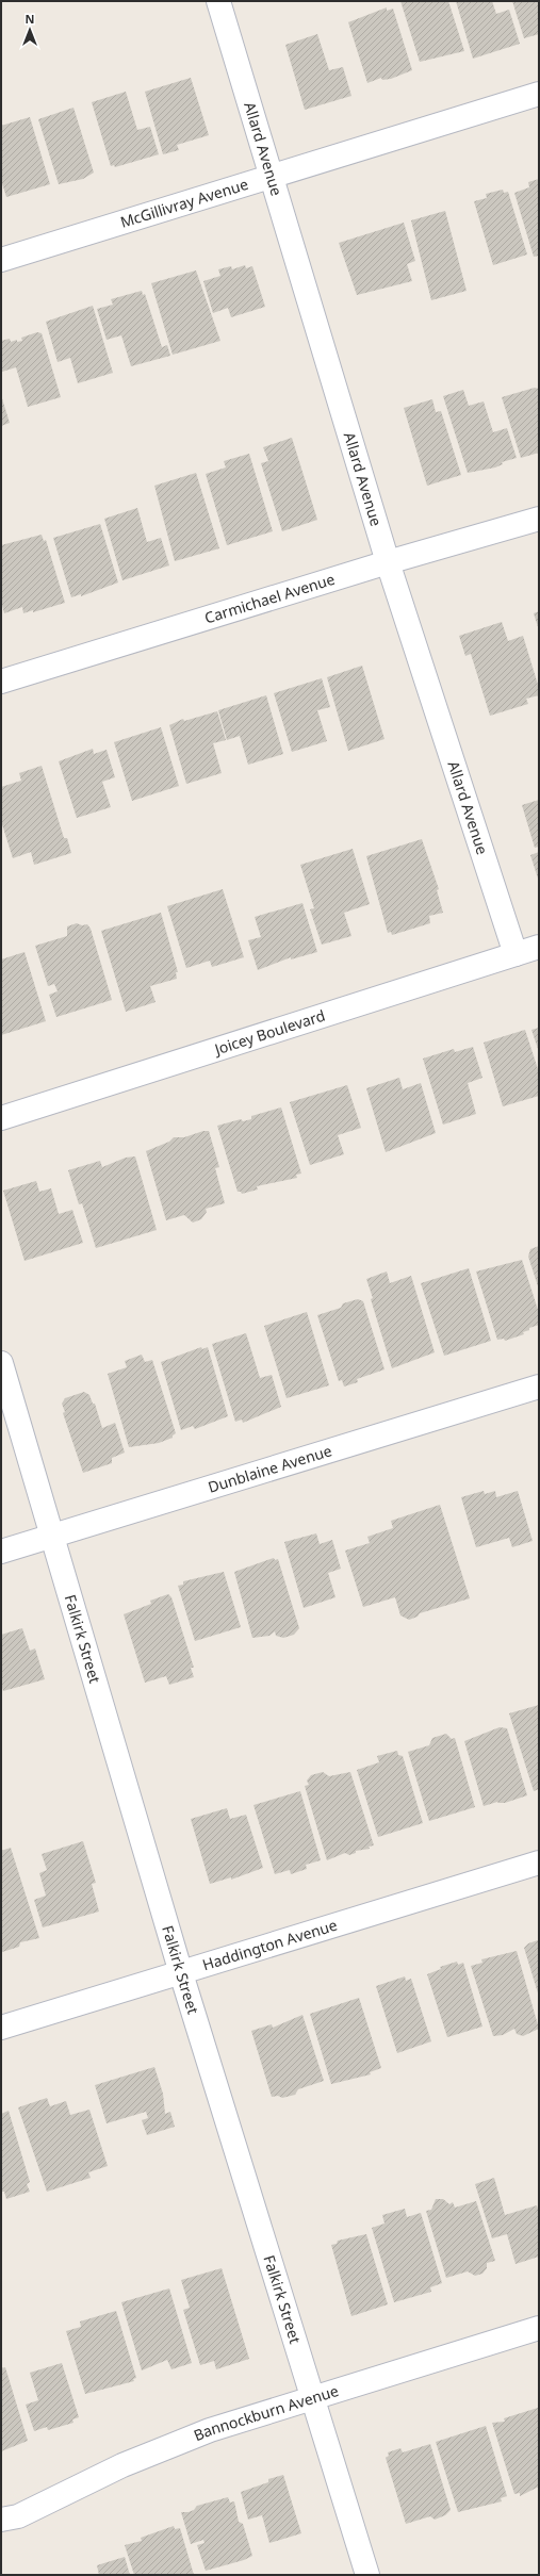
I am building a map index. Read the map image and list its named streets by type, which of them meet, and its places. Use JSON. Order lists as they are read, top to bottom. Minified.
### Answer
{"streets":{"street":["Allard Avenue","McGillivray Avenue","Carmichael Avenue","Joicey Boulevard","Dunblaine Avenue","Falkirk Street","Haddington Avenue","Bannockburn Avenue"]},"crossings":[["Allard Avenue","McGillivray Avenue"],["Allard Avenue","Carmichael Avenue"],["Allard Avenue","Joicey Boulevard"],["Dunblaine Avenue","Falkirk Street"],["Falkirk Street","Haddington Avenue"],["Falkirk Street","Bannockburn Avenue"]],"north":"top"}
